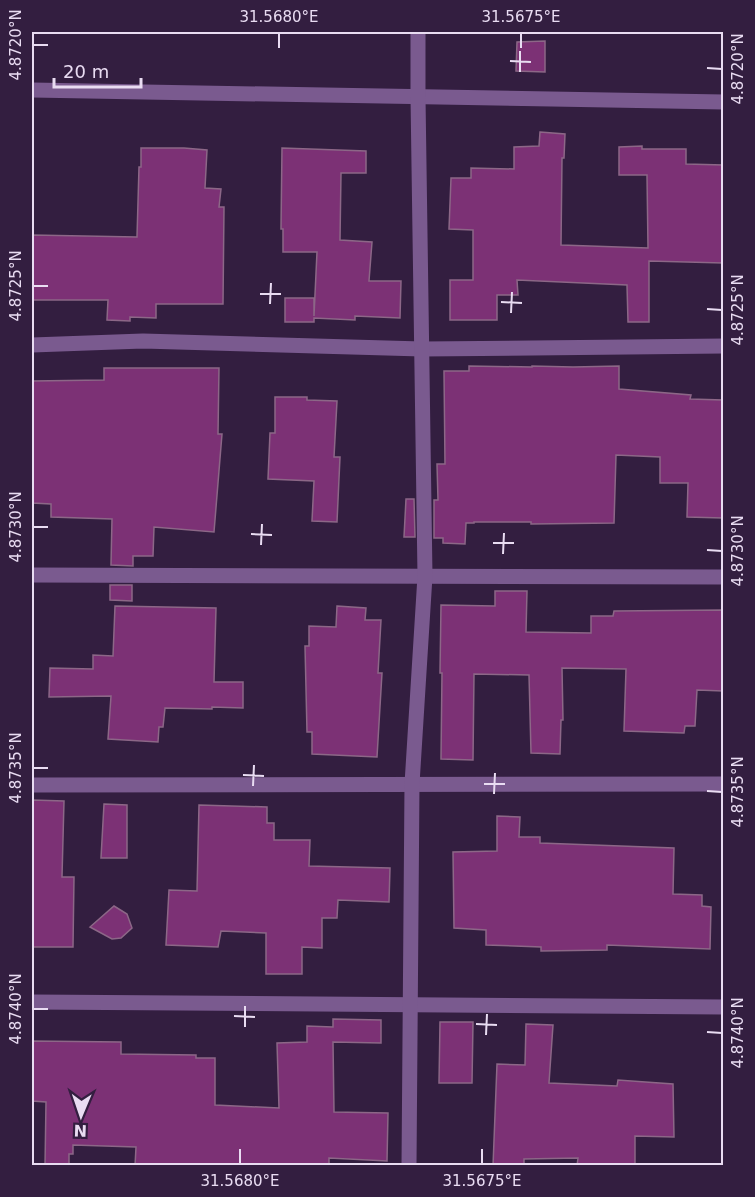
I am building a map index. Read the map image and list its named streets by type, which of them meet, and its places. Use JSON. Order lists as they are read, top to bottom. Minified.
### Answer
{"scale_bar":"20 m","north":"bottom","coordinates":["31.5680°E","31.5675°E","4.8720°N","4.8725°N","4.8730°N","4.8735°N","4.8740°N"]}
